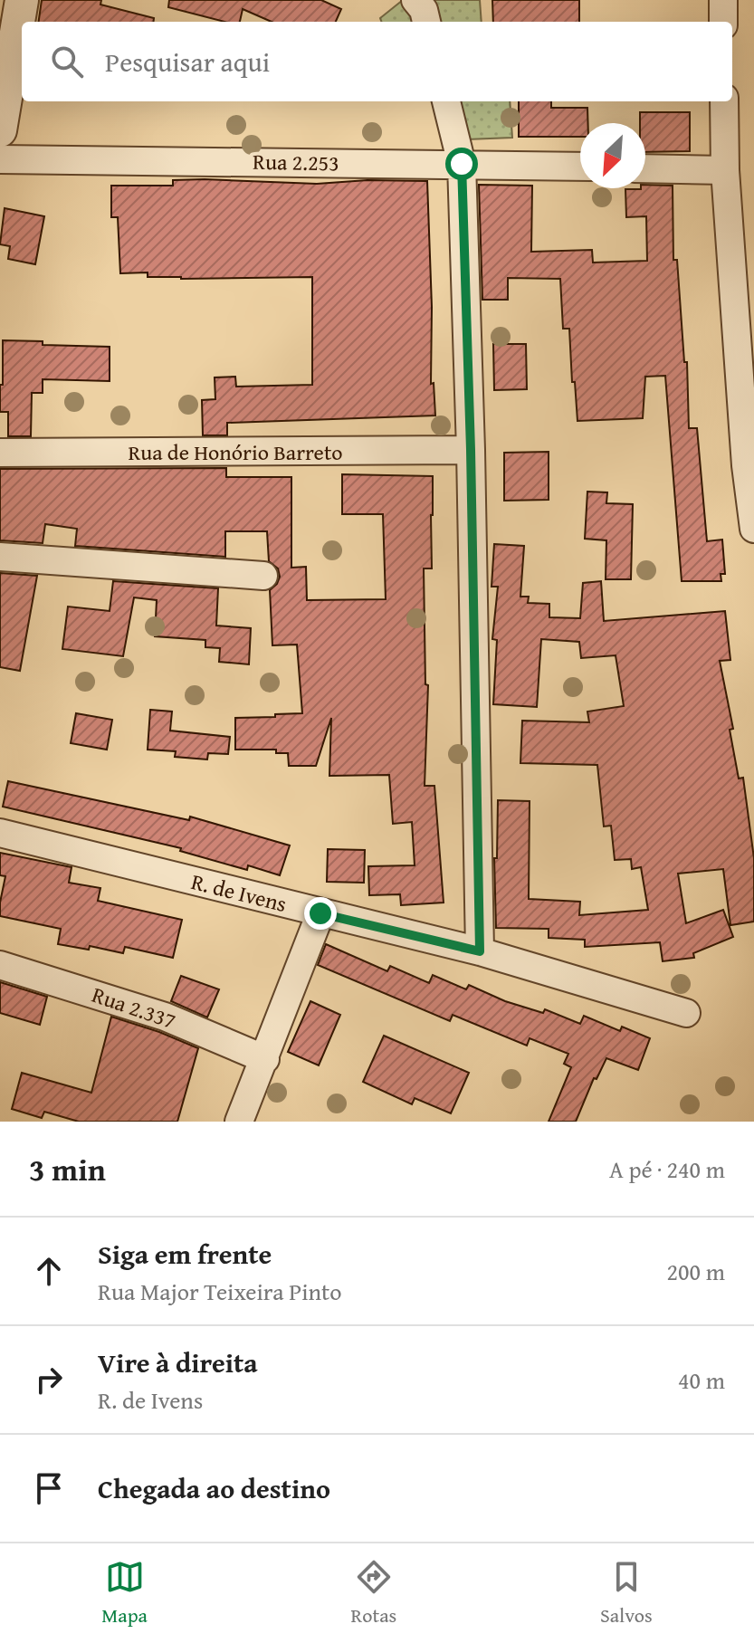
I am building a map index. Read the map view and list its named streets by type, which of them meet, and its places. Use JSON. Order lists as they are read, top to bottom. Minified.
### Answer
{"streets":{"street":["Rua 2.253","Rua de Honório Barreto","R. de Ivens","Rua 2.337"]},"north":"bottom left","page":{"search":"Pesquisar aqui","heading":["3 min","A pé · 240 m"],"list":[["Siga em frente","Rua Major Teixeira Pinto","200 m"],["Vire à direita","R. de Ivens","40 m"],"Chegada ao destino"],"nav":["Mapa","Rotas","Salvos"]}}
